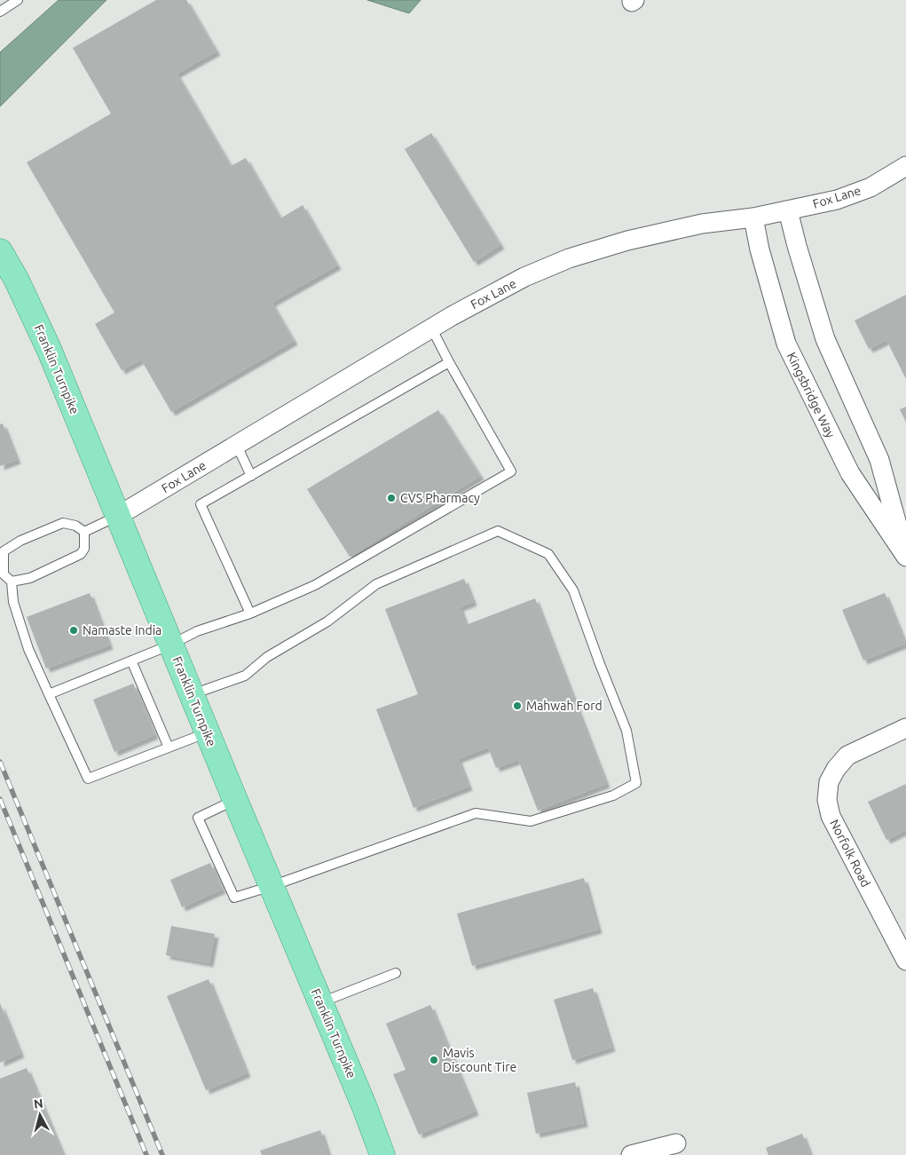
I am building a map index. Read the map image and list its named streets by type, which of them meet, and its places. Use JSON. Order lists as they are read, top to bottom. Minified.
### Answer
{"streets":{"main road":["Franklin Turnpike"],"street":["Fox Lane","Kingsbridge Way","Norfolk Road"]},"crossings":[["Fox Lane","Franklin Turnpike"],["Fox Lane","Kingsbridge Way"]],"places":["CVS Pharmacy","Namaste India","Mahwah Ford","Mavis Discount Tire"],"north":"top"}
